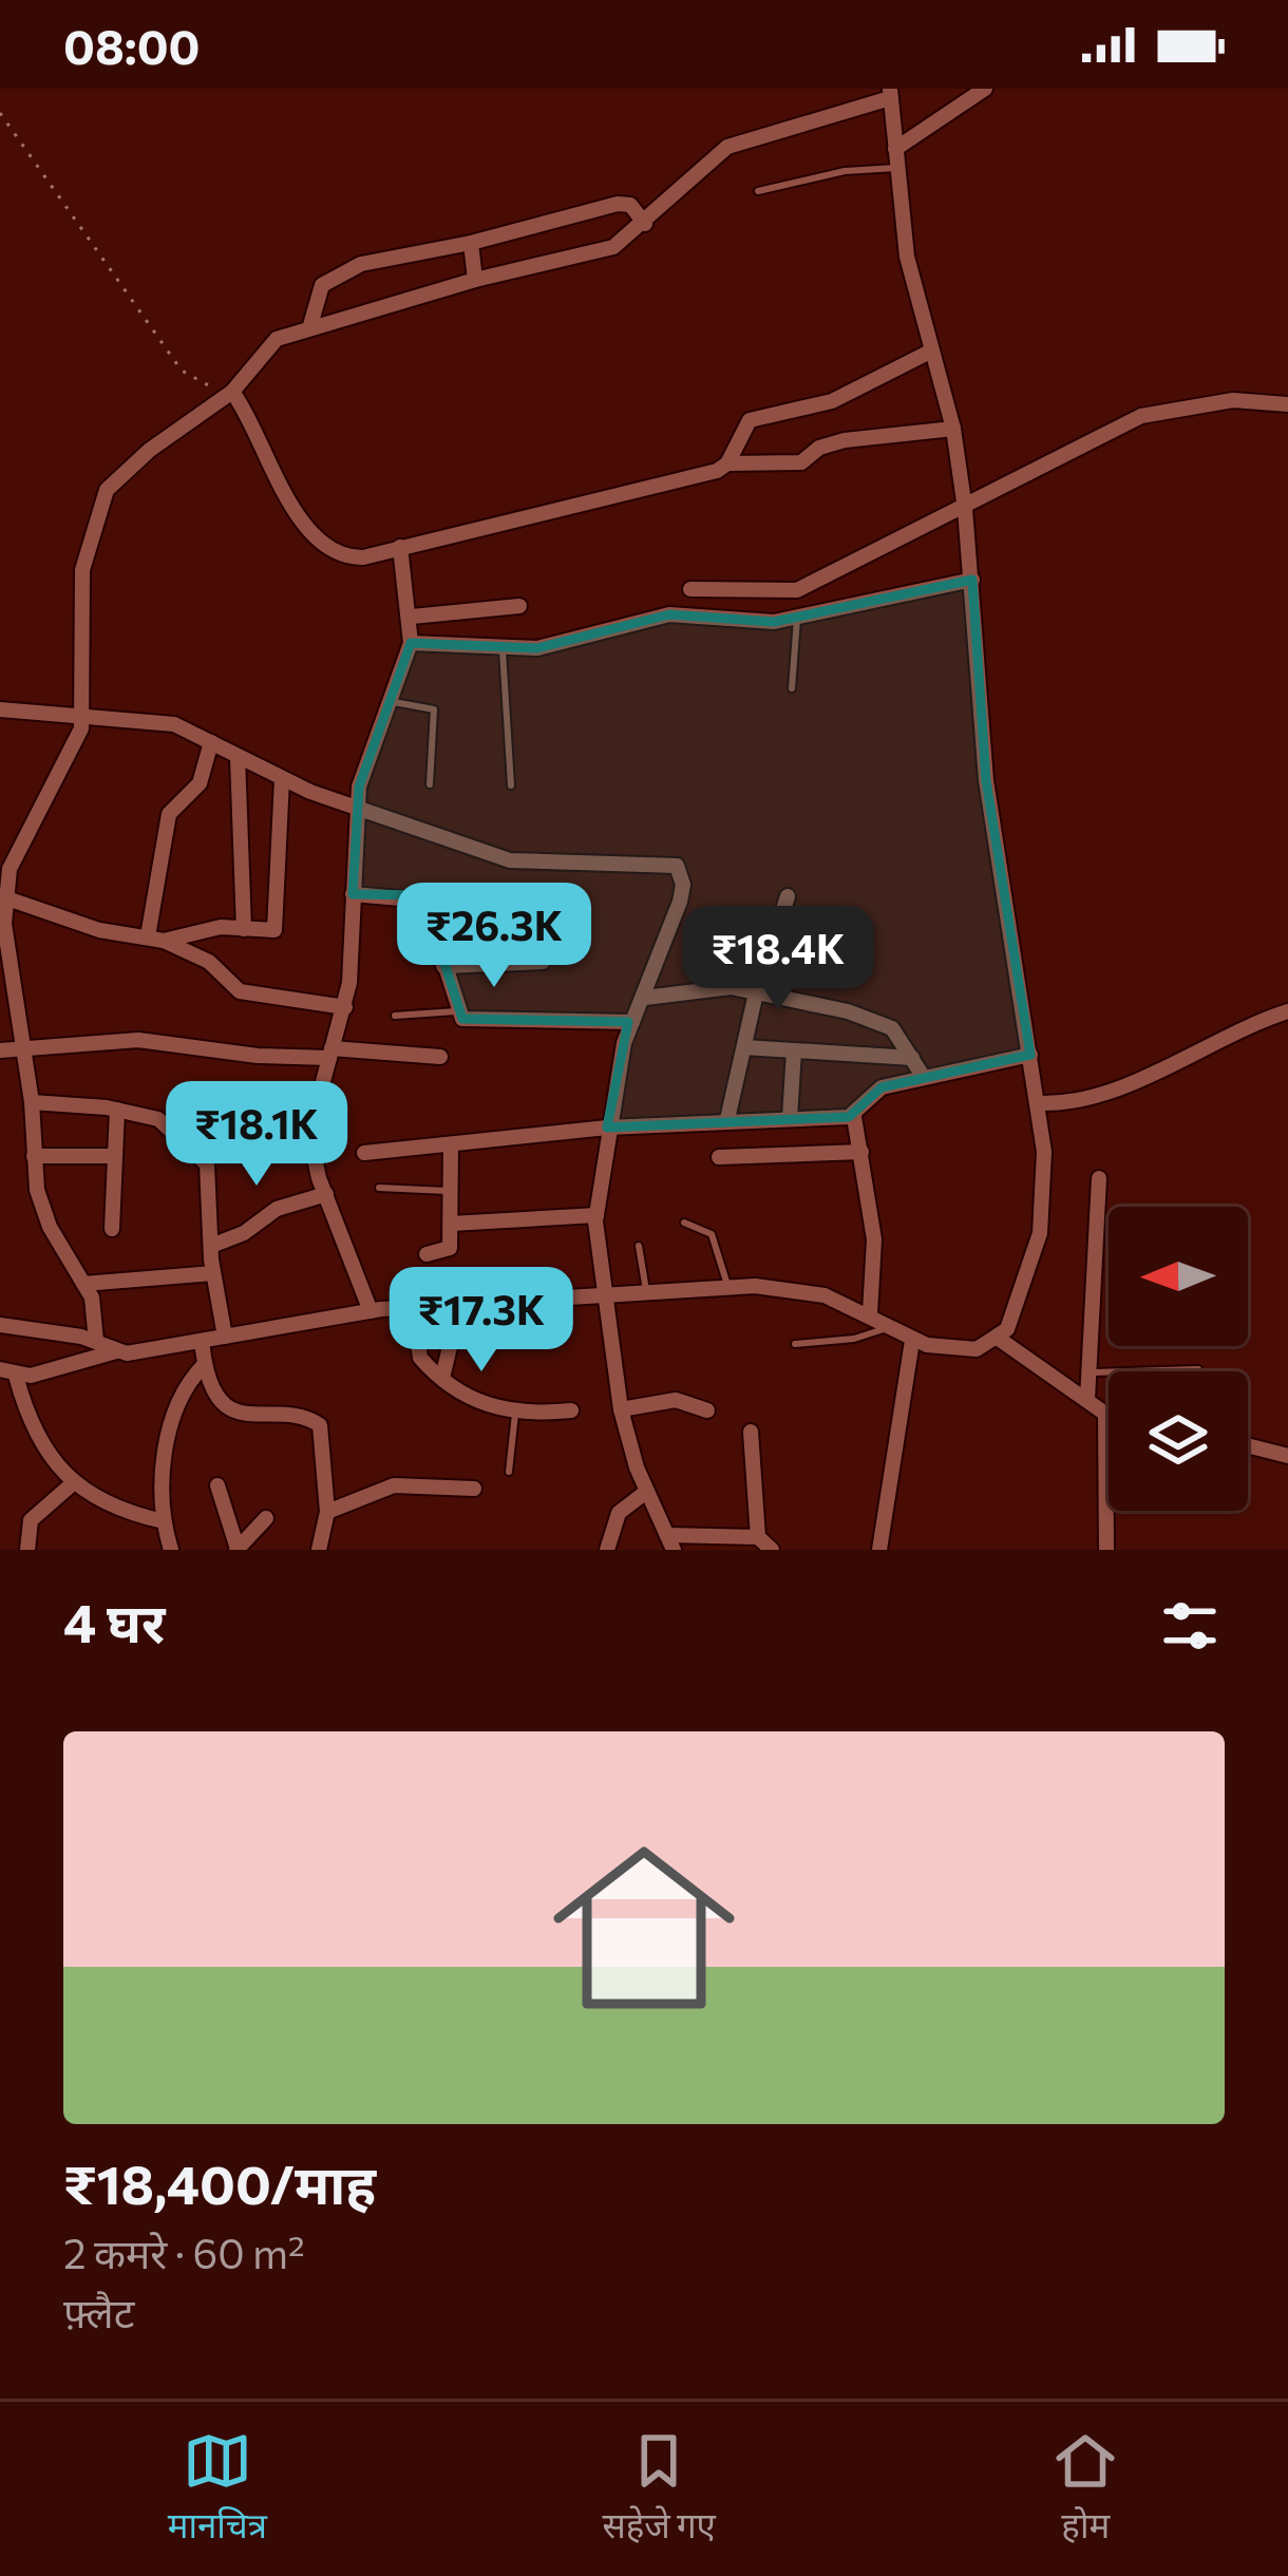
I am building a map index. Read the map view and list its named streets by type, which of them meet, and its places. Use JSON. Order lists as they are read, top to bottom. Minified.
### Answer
{"north":"left","page":{"status":"08:00","price":["₹26.3K","₹18.4K","₹18.1K","₹17.3K"],"heading":"4 घर","list":[{"name":"₹18,400/माह","note":"2 कमरे · 60 m² · फ़्लैट"}],"tabs":["मानचित्र","सहेजे गए","होम"]}}
